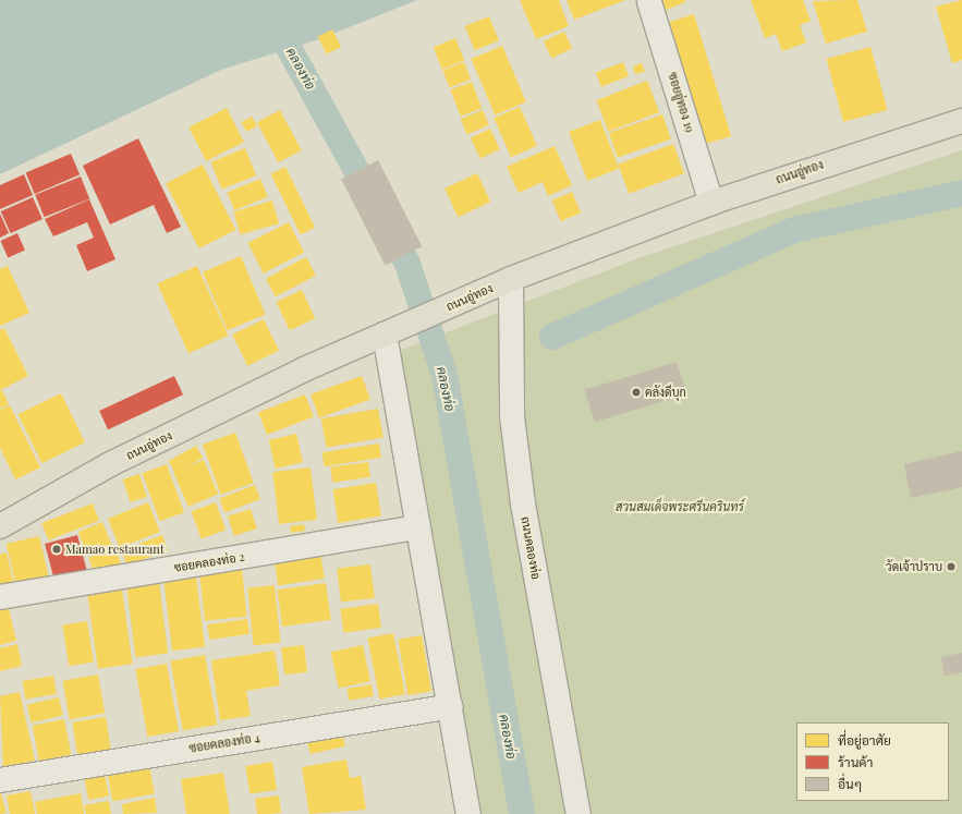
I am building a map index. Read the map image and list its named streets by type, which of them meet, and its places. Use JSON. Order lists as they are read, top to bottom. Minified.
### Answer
{"streets":{"main road":["ถนนอู่ทอง"],"street":["ซอยอู่ทอง 19","ถนนคลองท่อ","ซอยคลองท่อ 2","ซอยคลองท่อ 4"]},"crossings":[["ซอยอู่ทอง 19","ถนนอู่ทอง"],["ถนนอู่ทอง","ถนนคลองท่อ"]],"water":["คลองท่อ"],"parks":["สวนสมเด็จพระศรีนครินทร์"],"places":["คลังดีบุก","Mamao restaurant","วัดเจ้าปราบ"],"legend":["ที่อยู่อาศัย","ร้านค้า","อื่นๆ"]}
